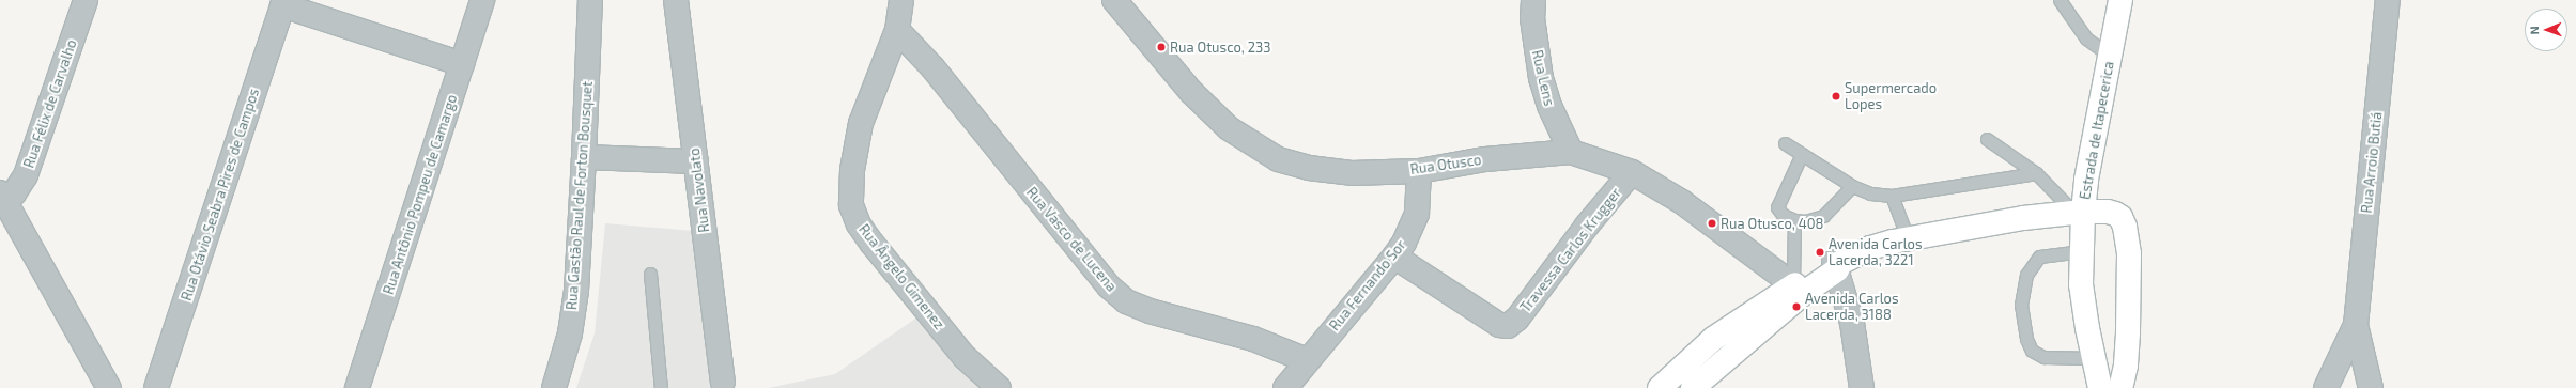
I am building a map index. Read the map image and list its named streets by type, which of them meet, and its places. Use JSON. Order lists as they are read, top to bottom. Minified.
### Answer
{"streets":{"main road":["Estrada de Itapecerica"],"street":["Rua Lens","Rua Félix de Carvalho","Rua Arroio Butiá","Rua Otusco","Rua Navolato","Rua Otávio Seabra Pires de Campos","Rua Antônio Pompeu de Camargo","Rua Gastão Raul de Forton Bousquet","Rua Vasco de Lucena","Travessa Carlos Krugger","Rua Ângelo Gimenez","Rua Fernando Sor"]},"crossings":[["Rua Lens","Rua Otusco"],["Rua Otusco","Travessa Carlos Krugger"],["Rua Otusco","Rua Fernando Sor"],["Rua Vasco de Lucena","Rua Ângelo Gimenez"],["Rua Vasco de Lucena","Rua Fernando Sor"],["Travessa Carlos Krugger","Rua Fernando Sor"]],"places":["Rua Otusco, 233","Supermercado Lopes","Rua Otusco, 408","Avenida Carlos Lacerda, 3221","Avenida Carlos Lacerda, 3188"],"north":"left"}
